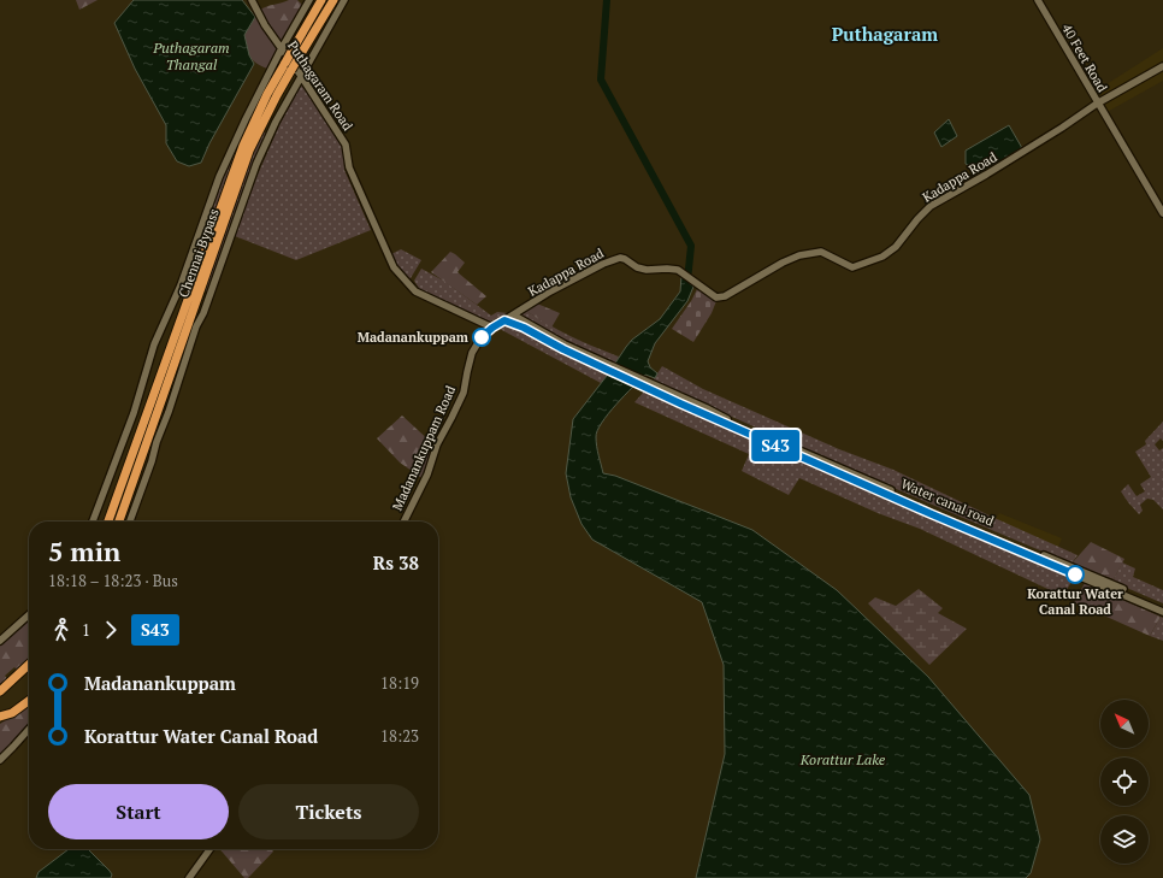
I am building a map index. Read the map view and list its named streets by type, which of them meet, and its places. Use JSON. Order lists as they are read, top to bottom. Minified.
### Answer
{"streets":{"highway":["Chennai Bypass"],"main road":["40 Feet Road","Puthagaram Road","Kadappa Road","Madanankuppam Road","Water canal road"]},"crossings":[["40 Feet Road","Kadappa Road"],["Puthagaram Road","Madanankuppam Road"]],"districts":["Puthagaram"],"water":["Puthagaram Thangal","Korattur Lake"],"places":["Madanankuppam","Korattur Water Canal Road"],"lines":["bus line S43"],"north":"top left","page":{"on_map":"S43","heading":["5 min","18:18 – 18:23 · Bus","Rs 38"],"legs":["1","S43"],"list":[{"name":"Madanankuppam","value":"18:19"},{"name":"Korattur Water Canal Road","value":"18:23"}],"buttons":["Start","Tickets"]}}
